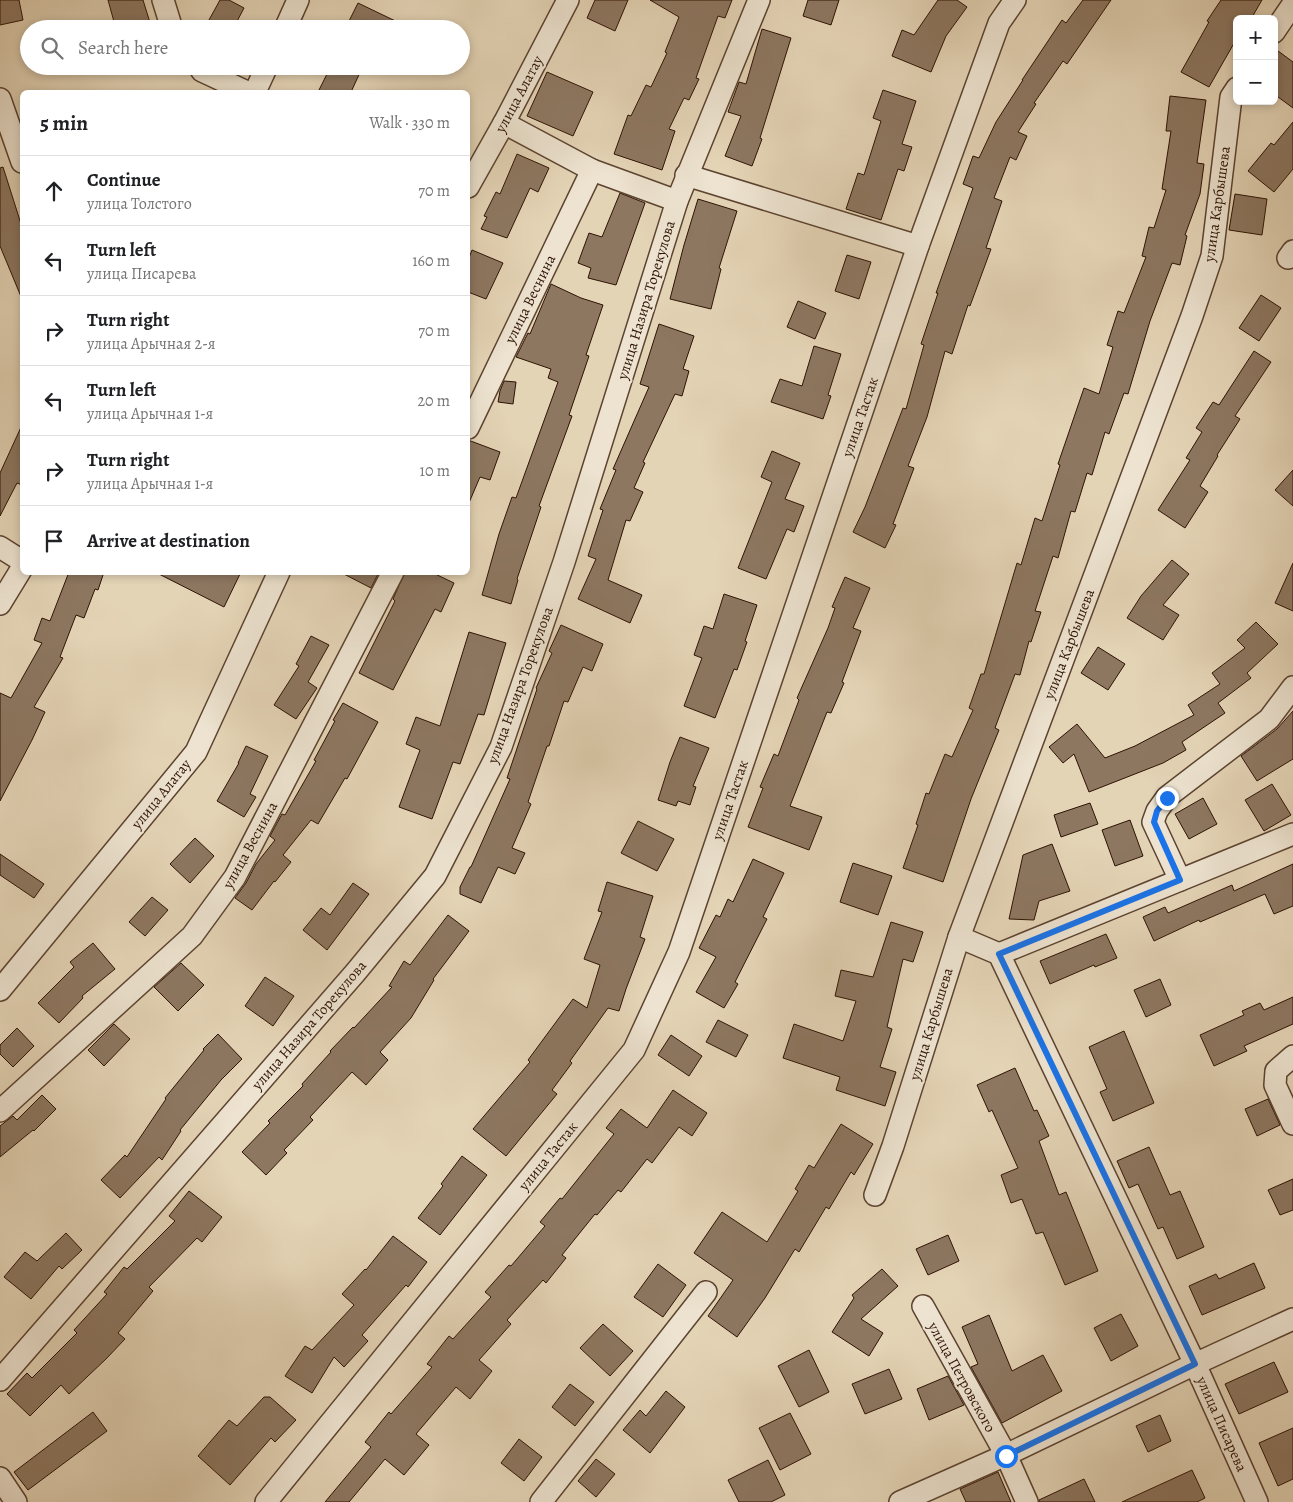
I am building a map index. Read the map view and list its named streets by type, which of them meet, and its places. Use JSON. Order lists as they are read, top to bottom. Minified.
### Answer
{"streets":{"street":["улица Алатау","улица Карбышева","улица Веснина","улица Назира Торекулова","улица Тастак","улица Петровского","улица Писарева"]},"page":{"map_buttons":["+","−"],"search":"Search here","heading":["5 min","Walk · 330 m"],"list":[["Continue","улица Толстого","70 m"],["Turn left","улица Писарева","160 m"],["Turn right","улица Арычная 2-я","70 m"],["Turn left","улица Арычная 1-я","20 m"],["Turn right","улица Арычная 1-я","10 m"],"Arrive at destination"]}}
